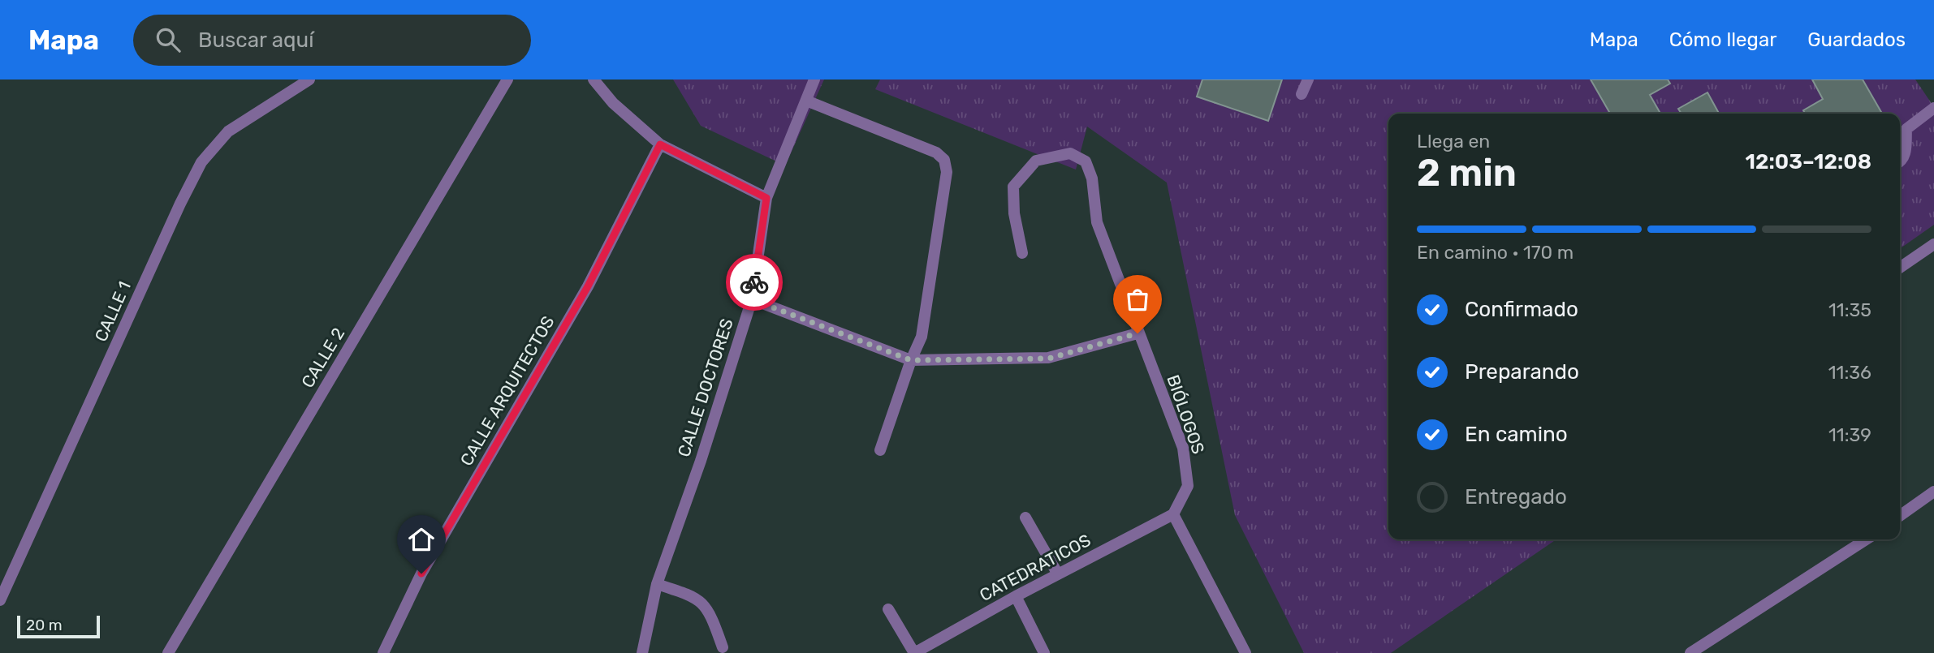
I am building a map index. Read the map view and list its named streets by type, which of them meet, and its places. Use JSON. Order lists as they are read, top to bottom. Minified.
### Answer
{"streets":{"street":["CALLE 1","CALLE 2","CALLE DOCTORES","CALLE ARQUITECTOS","BIÓLOGOS","CATEDRATICOS"]},"crossings":[["BIÓLOGOS","CATEDRATICOS"]],"scale_bar":"20 m","page":{"header":"Mapa","search":"Buscar aquí","nav":["Mapa","Cómo llegar","Guardados"],"heading":["2 min","Llega en","12:03–12:08"],"bar":"En camino · 170 m","list":[["Confirmado","11:35"],["Preparando","11:36"],["En camino","11:39"],"Entregado"],"scale":"20 m"}}
